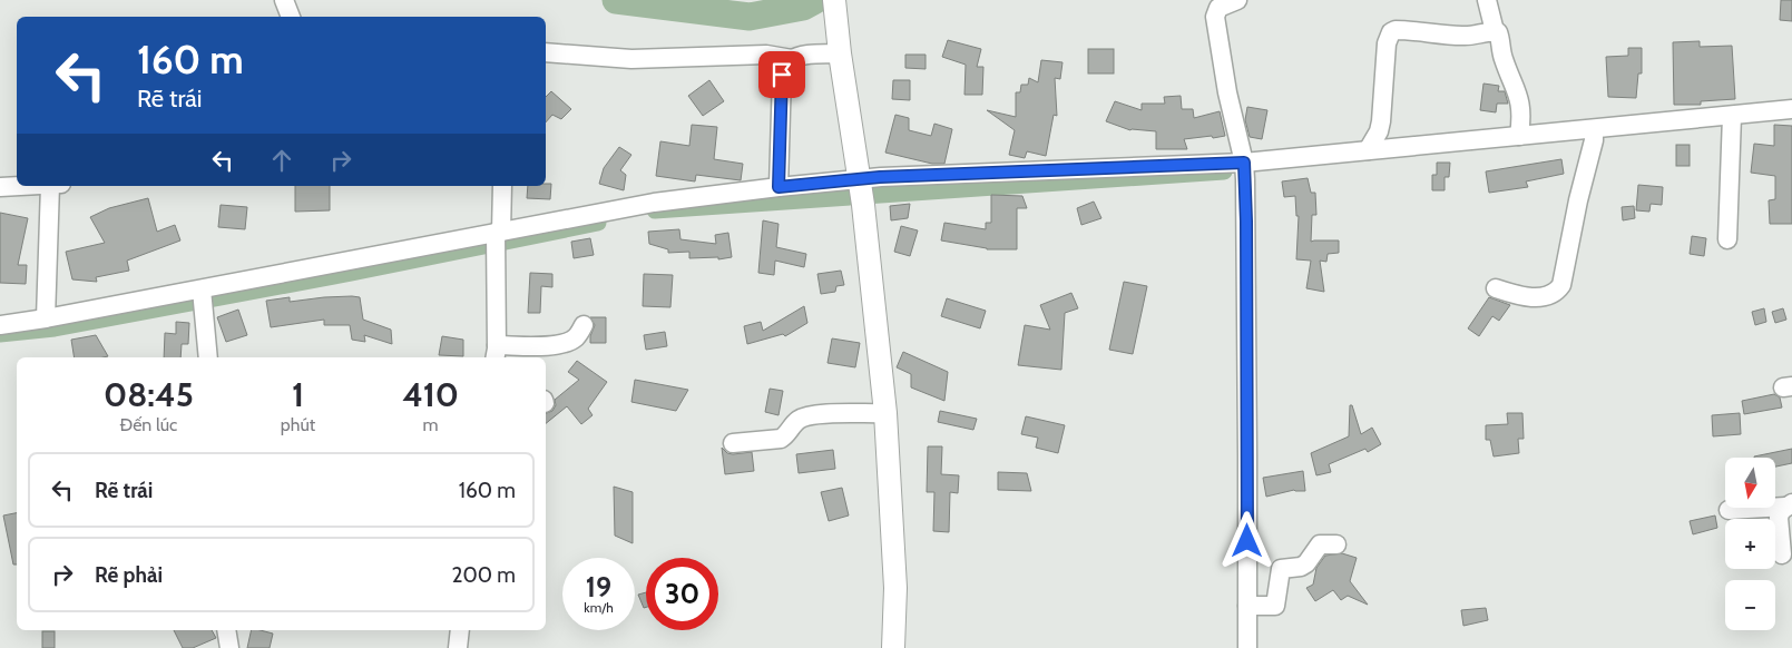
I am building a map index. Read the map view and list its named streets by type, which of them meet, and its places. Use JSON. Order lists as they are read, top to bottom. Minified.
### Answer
{"north":"bottom","page":{"turn":["160 m","Rẽ trái"],"eta":["08:45","Đến lúc","1","phút","410","m"],"list":[{"name":"Rẽ trái","value":"160 m"},{"name":"Rẽ phải","value":"200 m"}],"map_buttons":["+","−"],"speed":"19 km/h","limit":"30"}}
